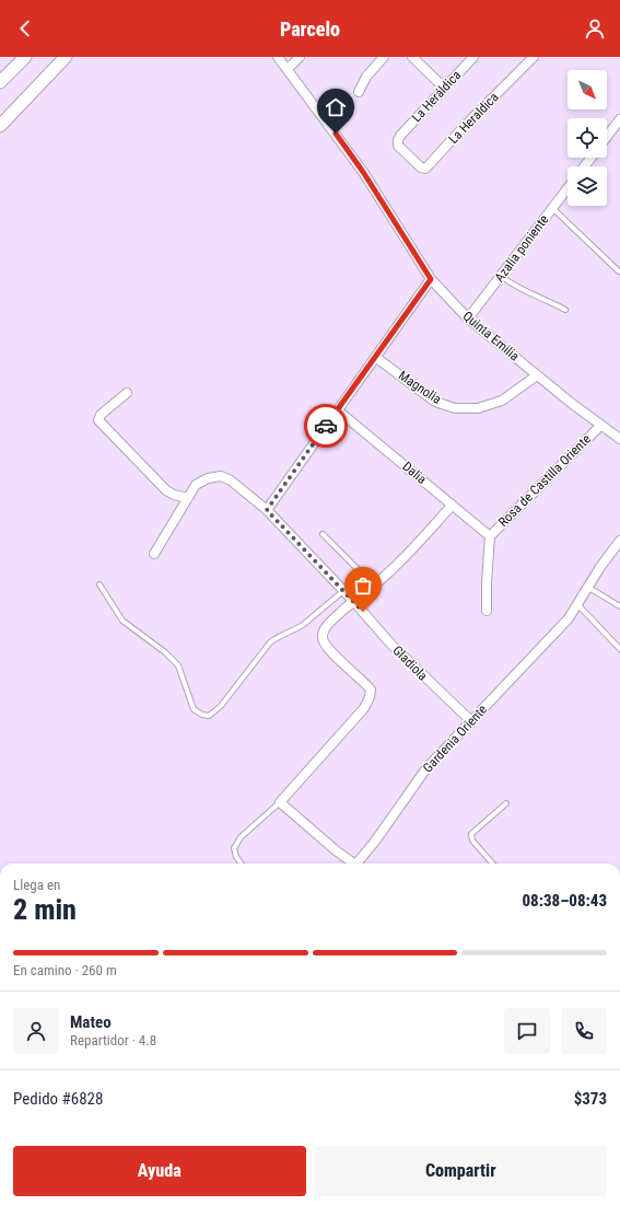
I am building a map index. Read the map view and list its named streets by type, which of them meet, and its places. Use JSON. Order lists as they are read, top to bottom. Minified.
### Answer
{"streets":{"street":["La Heráldica","La Heraldica","Azalia poniente","Quinta Emilia","Magnolia","Dalia","Rosa de Castilla Oriente","Gladiola","Gardenia Oriente"]},"crossings":[["La Heráldica","La Heraldica"],["Azalia poniente","Quinta Emilia"],["Quinta Emilia","Magnolia"],["Quinta Emilia","Rosa de Castilla Oriente"],["Dalia","Rosa de Castilla Oriente"],["Gladiola","Gardenia Oriente"]],"north":"bottom right","page":{"header":"Parcelo","heading":["2 min","Llega en","08:38–08:43"],"panel":["Mateo","Repartidor · 4.8","Pedido #6828","$373"],"bar":"En camino · 260 m","buttons":["Ayuda","Compartir"]}}
